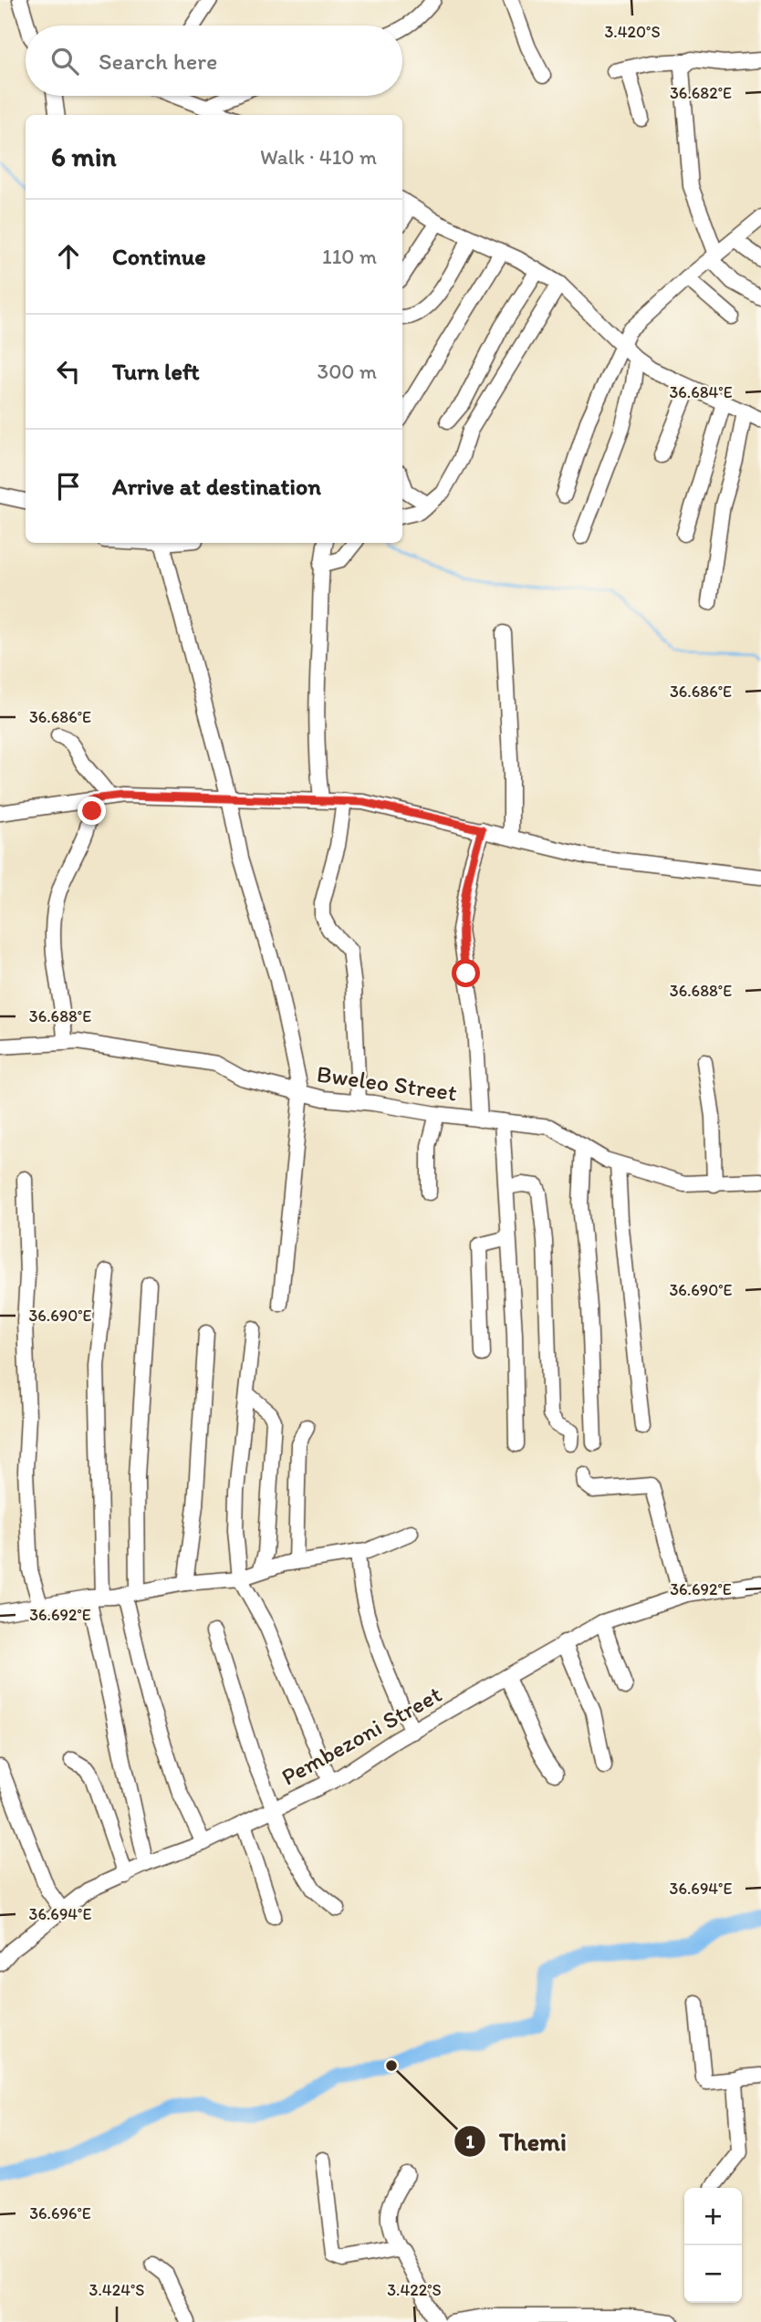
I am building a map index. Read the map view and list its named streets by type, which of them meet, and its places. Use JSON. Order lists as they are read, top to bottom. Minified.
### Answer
{"streets":{"street":["Bweleo Street","Pembezoni Street"]},"places":["Themi"],"page":{"search":"Search here","heading":["6 min","Walk · 410 m"],"list":[["Continue","110 m"],["Turn left","300 m"],"Arrive at destination"],"map_buttons":["+","−"]},"coordinates":["3.420°S","36.682°E","36.684°E","36.686°E","36.688°E","36.690°E","36.692°E","36.694°E","36.696°E","3.424°S","3.422°S"]}
